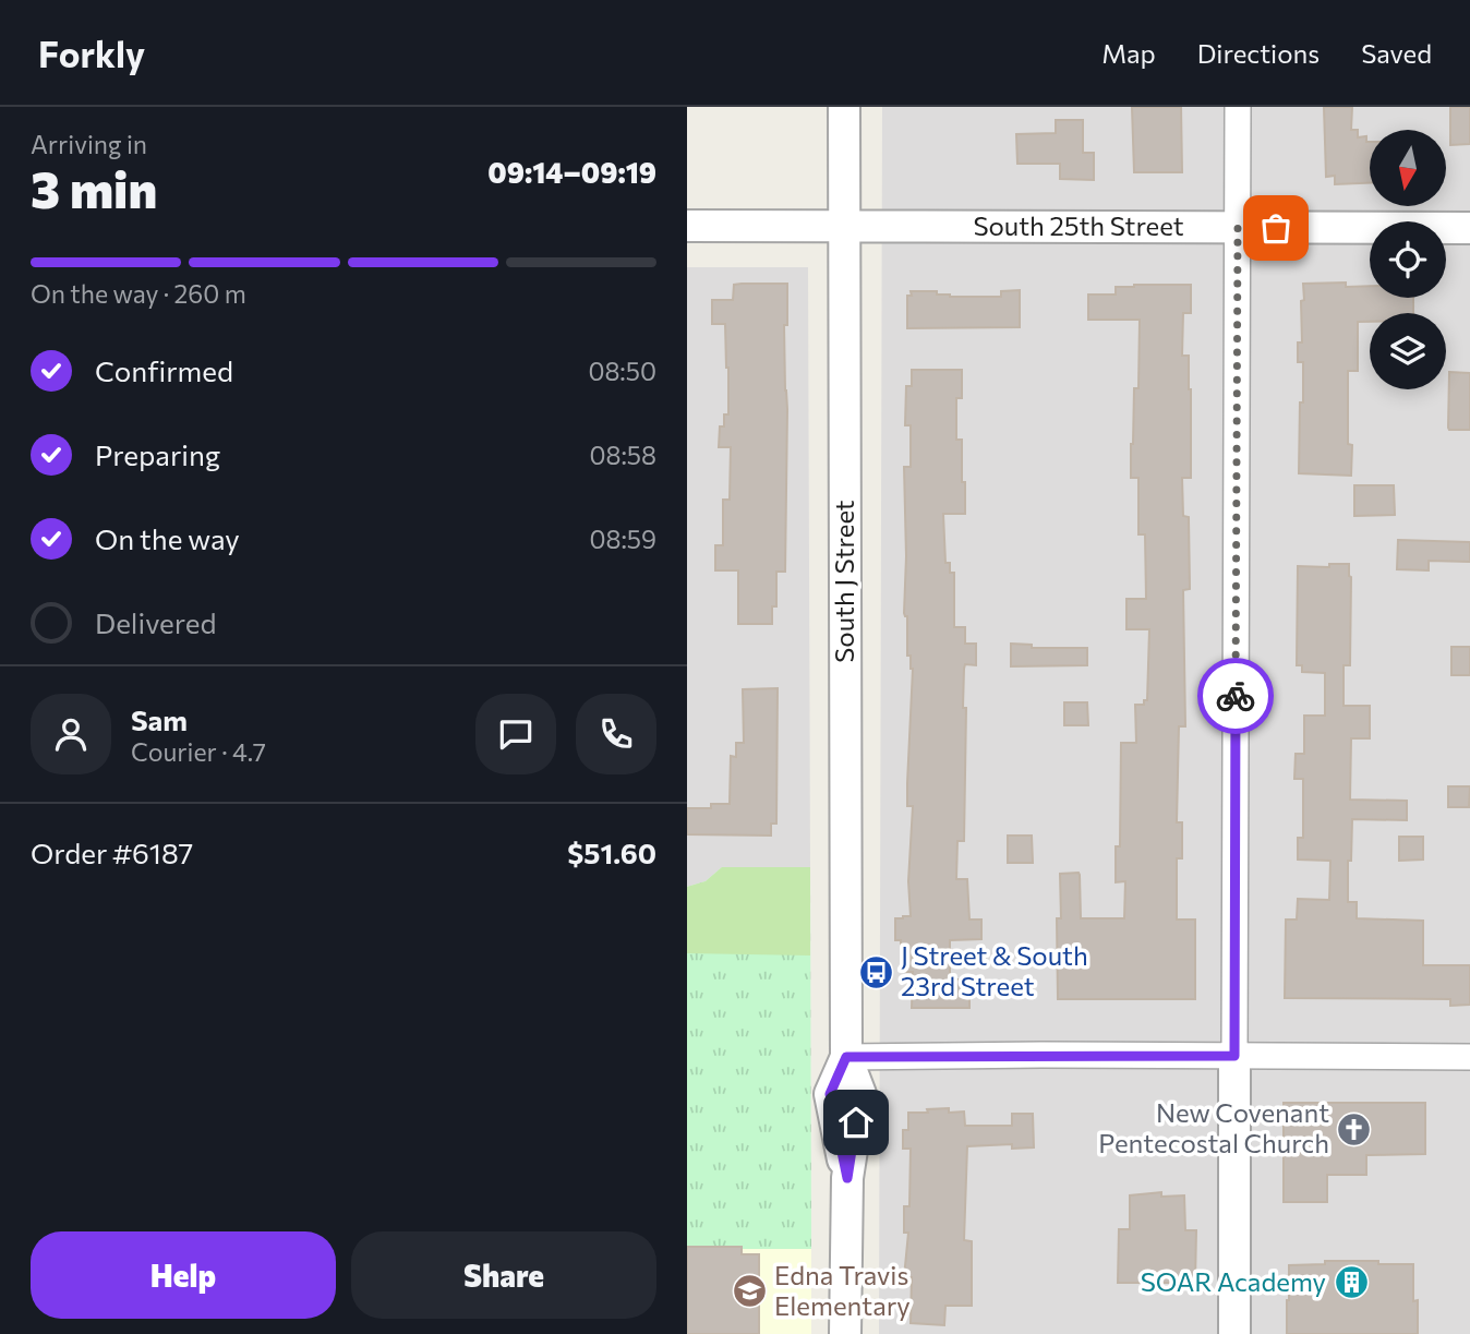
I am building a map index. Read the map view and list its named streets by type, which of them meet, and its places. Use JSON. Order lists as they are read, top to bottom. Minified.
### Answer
{"streets":{"street":["South 25th Street","South J Street"]},"crossings":[["South 25th Street","South J Street"]],"places":{"bus stop":["J Street & South 23rd Street"],"church":["New Covenant Pentecostal Church"],"building":["SOAR Academy"],"school or university":["Edna Travis Elementary"]},"north":"bottom","page":{"header":"Forkly","nav":["Map","Directions","Saved"],"heading":["3 min","Arriving in","09:14–09:19"],"panel":["Sam","Courier · 4.7","Order #6187","$51.60"],"bar":"On the way · 260 m","list":[["Confirmed","08:50"],["Preparing","08:58"],["On the way","08:59"],"Delivered"],"buttons":["Help","Share"]}}
